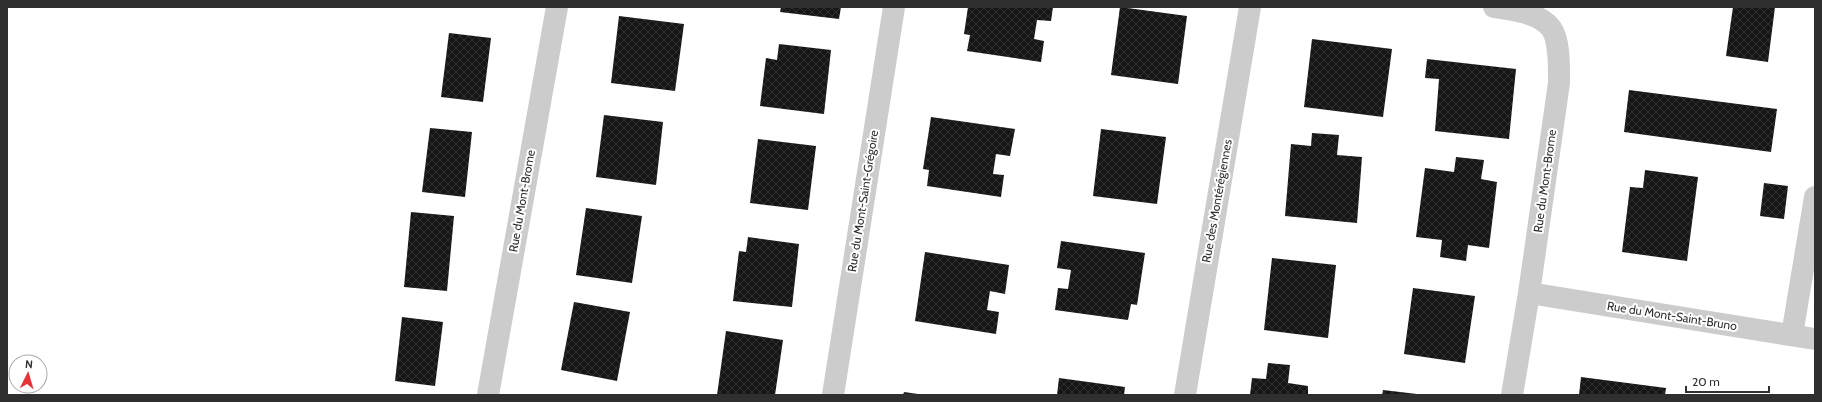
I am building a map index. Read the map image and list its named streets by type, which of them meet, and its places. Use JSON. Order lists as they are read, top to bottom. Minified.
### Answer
{"streets":{"street":["Rue du Mont-Brome","Rue du Mont-Saint-Grégoire","Rue des Montérégiennes","Rue du Mont-Saint-Bruno"]},"crossings":[["Rue du Mont-Brome","Rue du Mont-Saint-Bruno"]],"scale_bar":"20 m","north":"top"}
